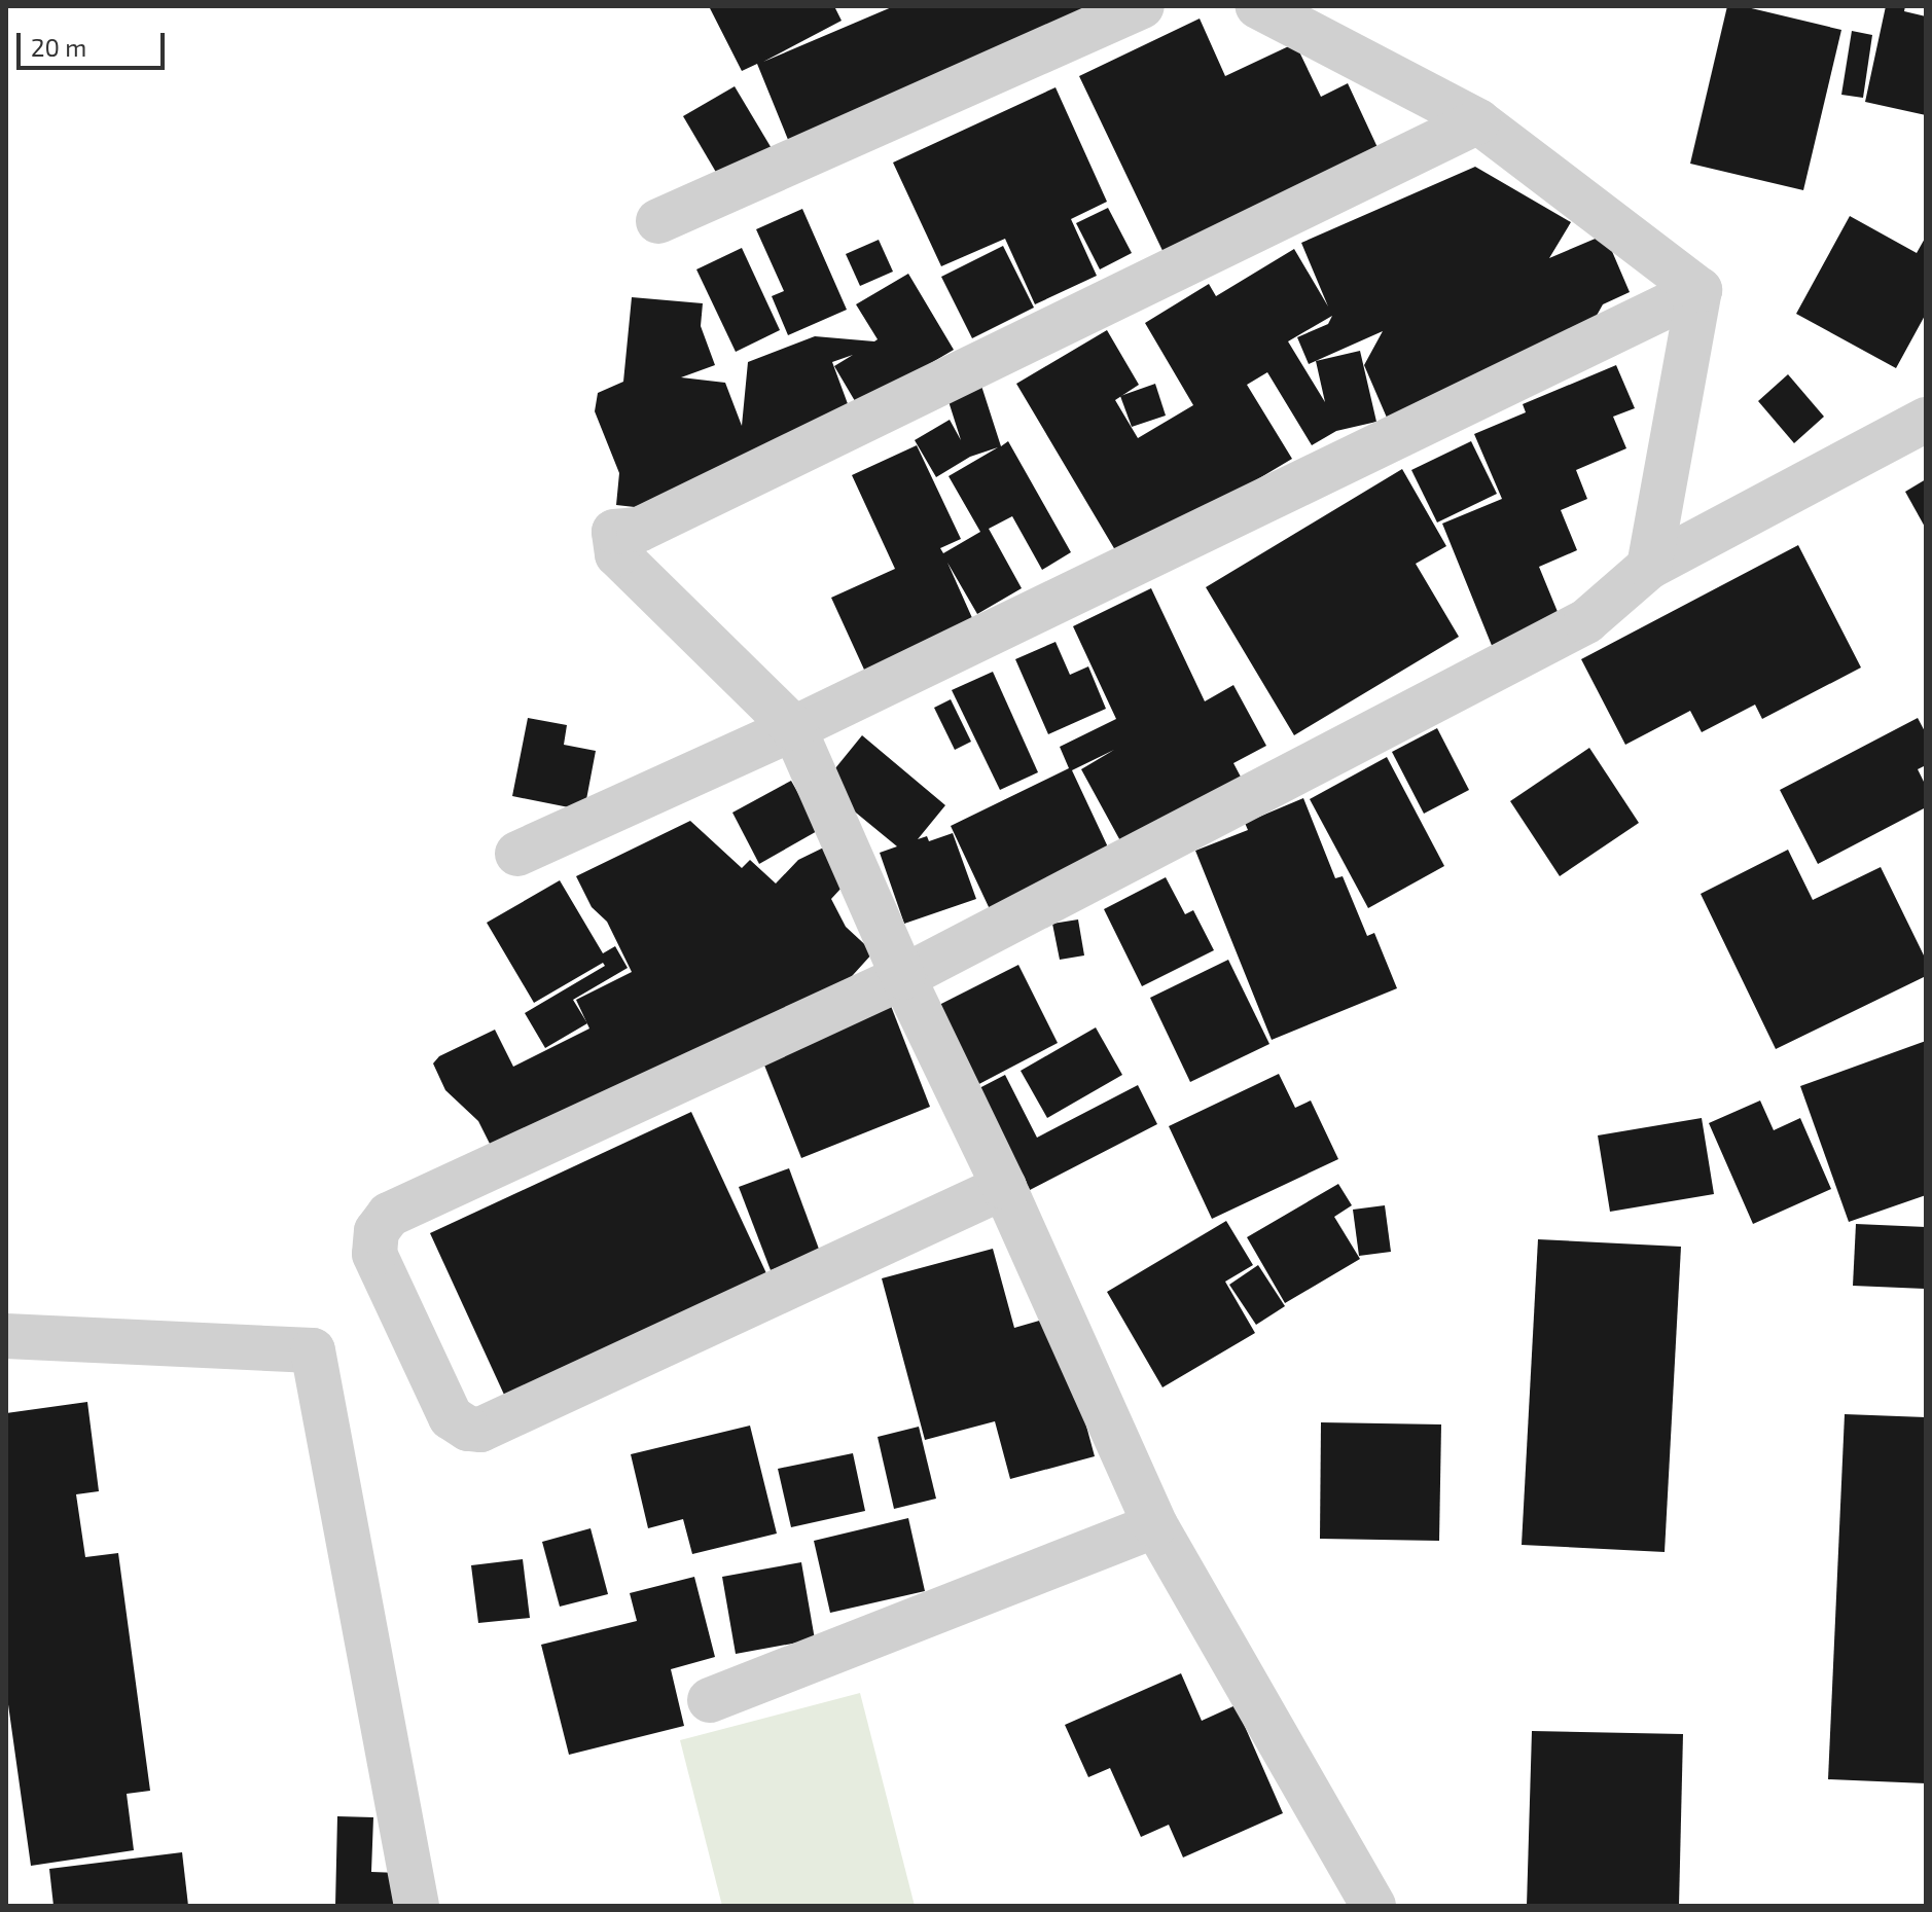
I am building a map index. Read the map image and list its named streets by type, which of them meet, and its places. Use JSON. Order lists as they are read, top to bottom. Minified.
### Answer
{"scale_bar":"20 m"}
